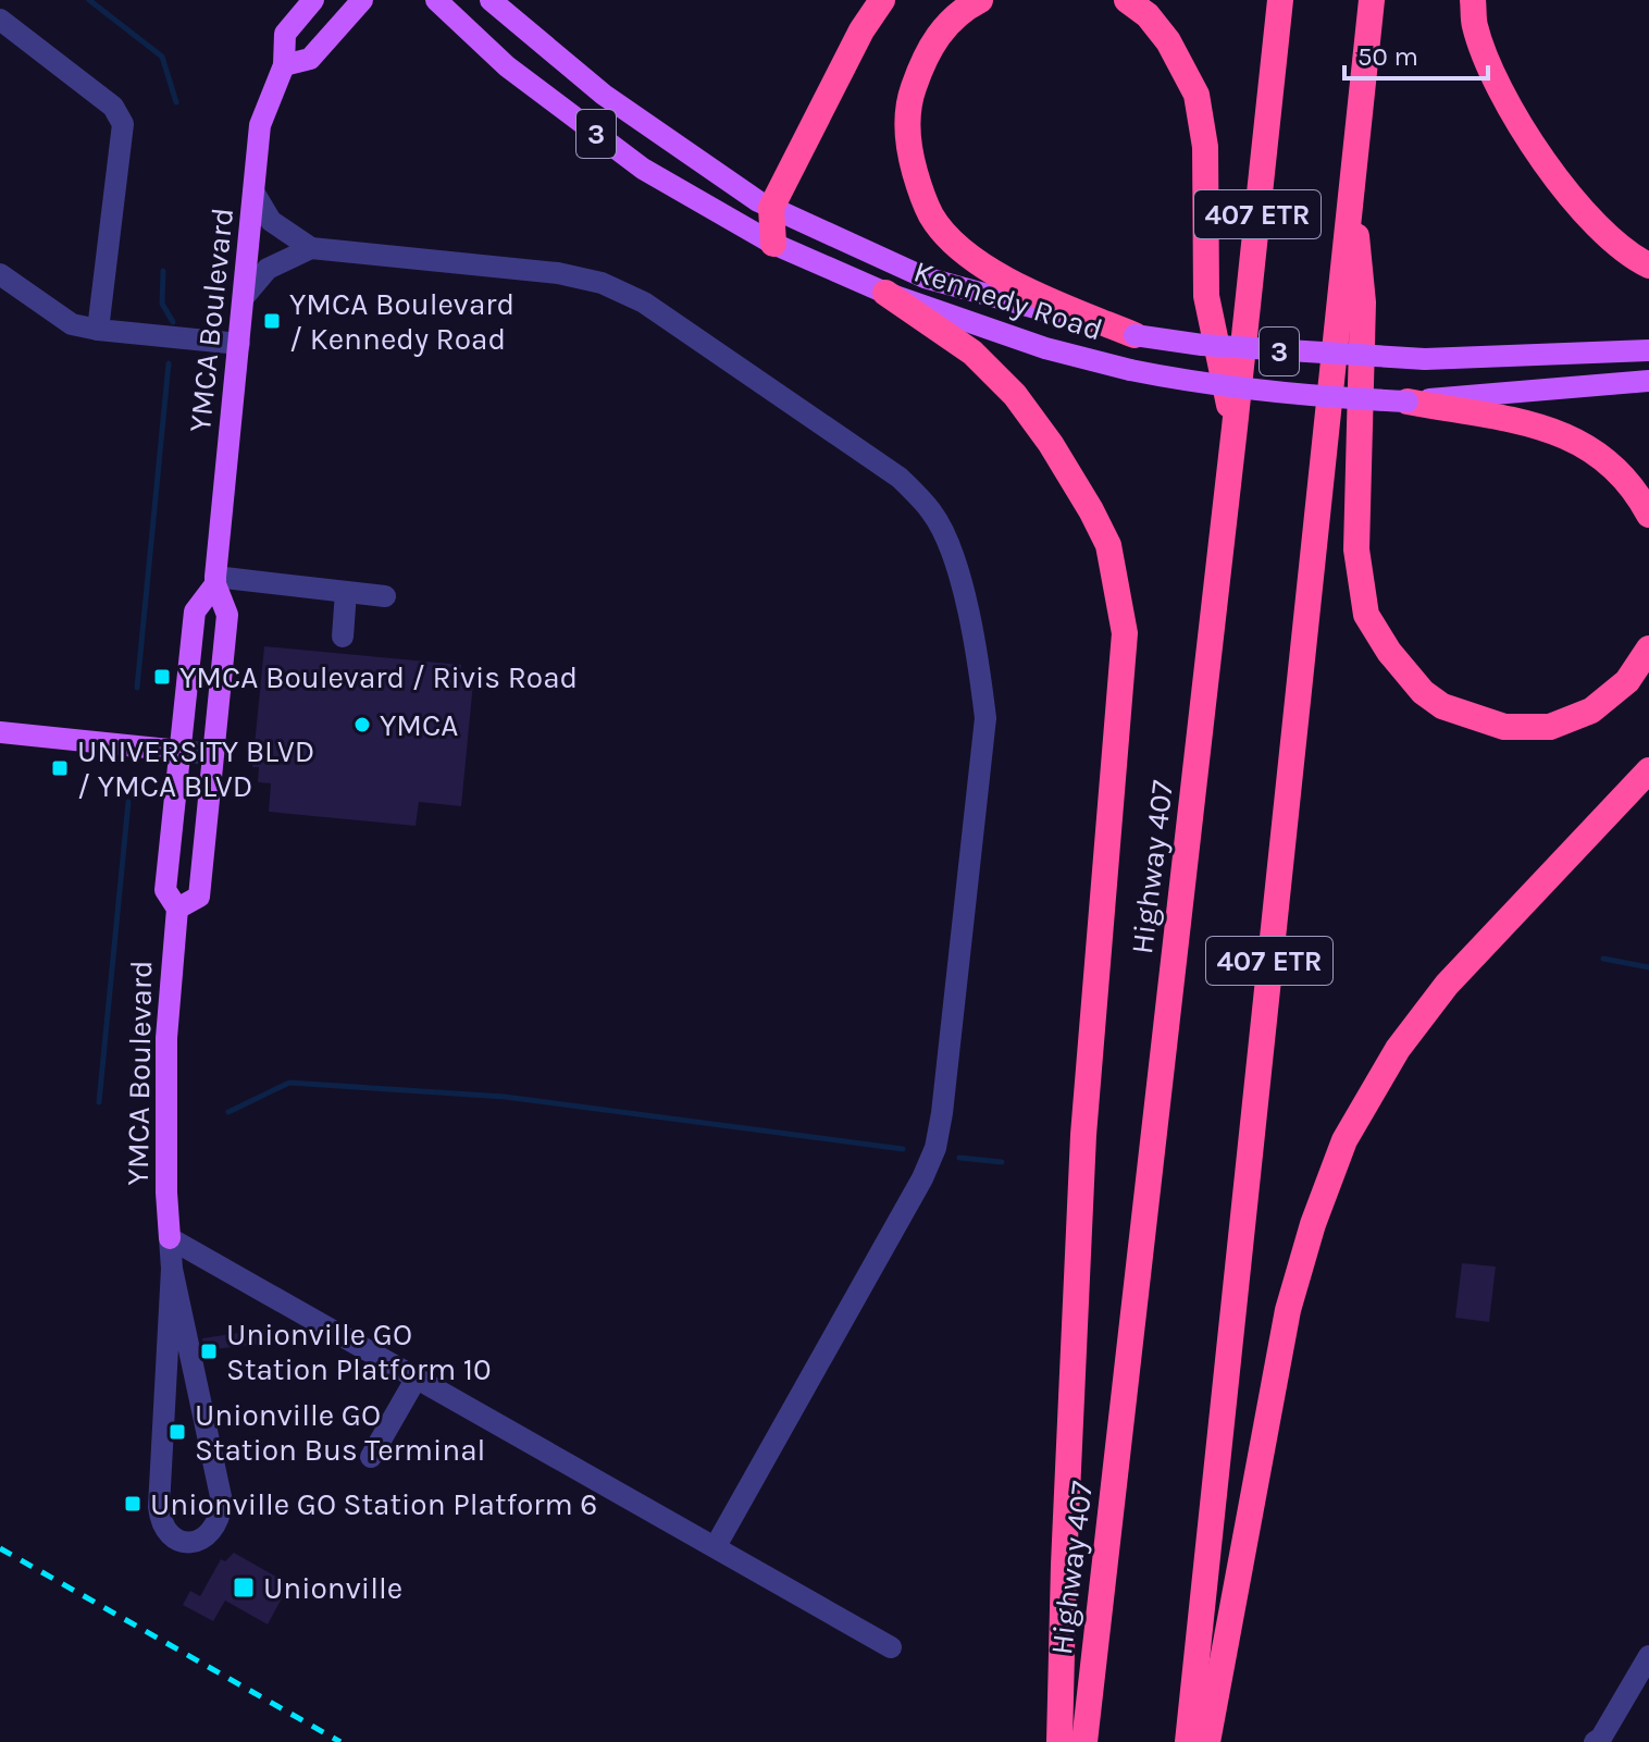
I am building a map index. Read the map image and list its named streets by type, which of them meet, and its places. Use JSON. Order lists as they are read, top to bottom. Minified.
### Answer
{"streets":{"highway":["407 ETR","Highway 407"],"main road":["3","Kennedy Road","YMCA Boulevard"]},"places":{"transit":["YMCA Boulevard / Kennedy Road","YMCA Boulevard / Rivis Road","UNIVERSITY BLVD / YMCA BLVD","Unionville GO Station Platform 10","Unionville GO Station Bus Terminal","Unionville GO Station Platform 6","Unionville"],"other":["YMCA"]},"scale_bar":"50 m"}
